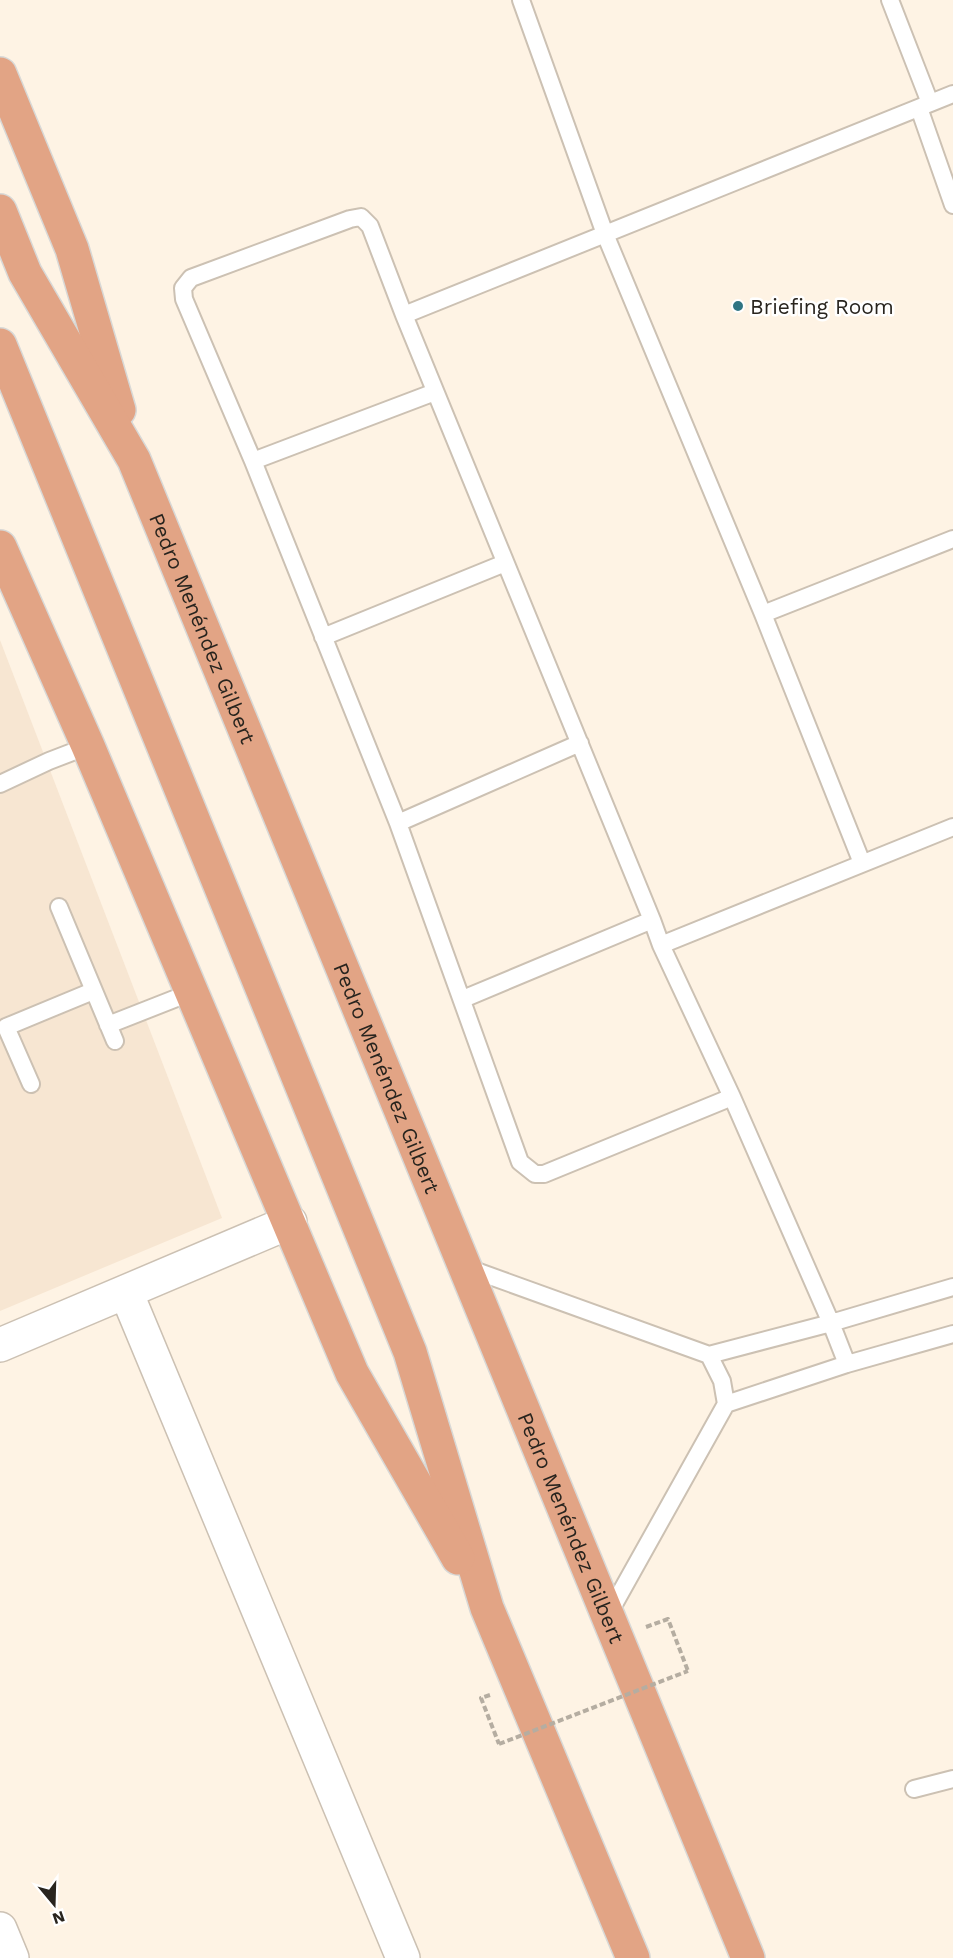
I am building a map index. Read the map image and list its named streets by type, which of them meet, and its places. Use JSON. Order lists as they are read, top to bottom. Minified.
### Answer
{"streets":{"main road":["Pedro Menéndez Gilbert"]},"places":["Briefing Room"],"north":"bottom"}
